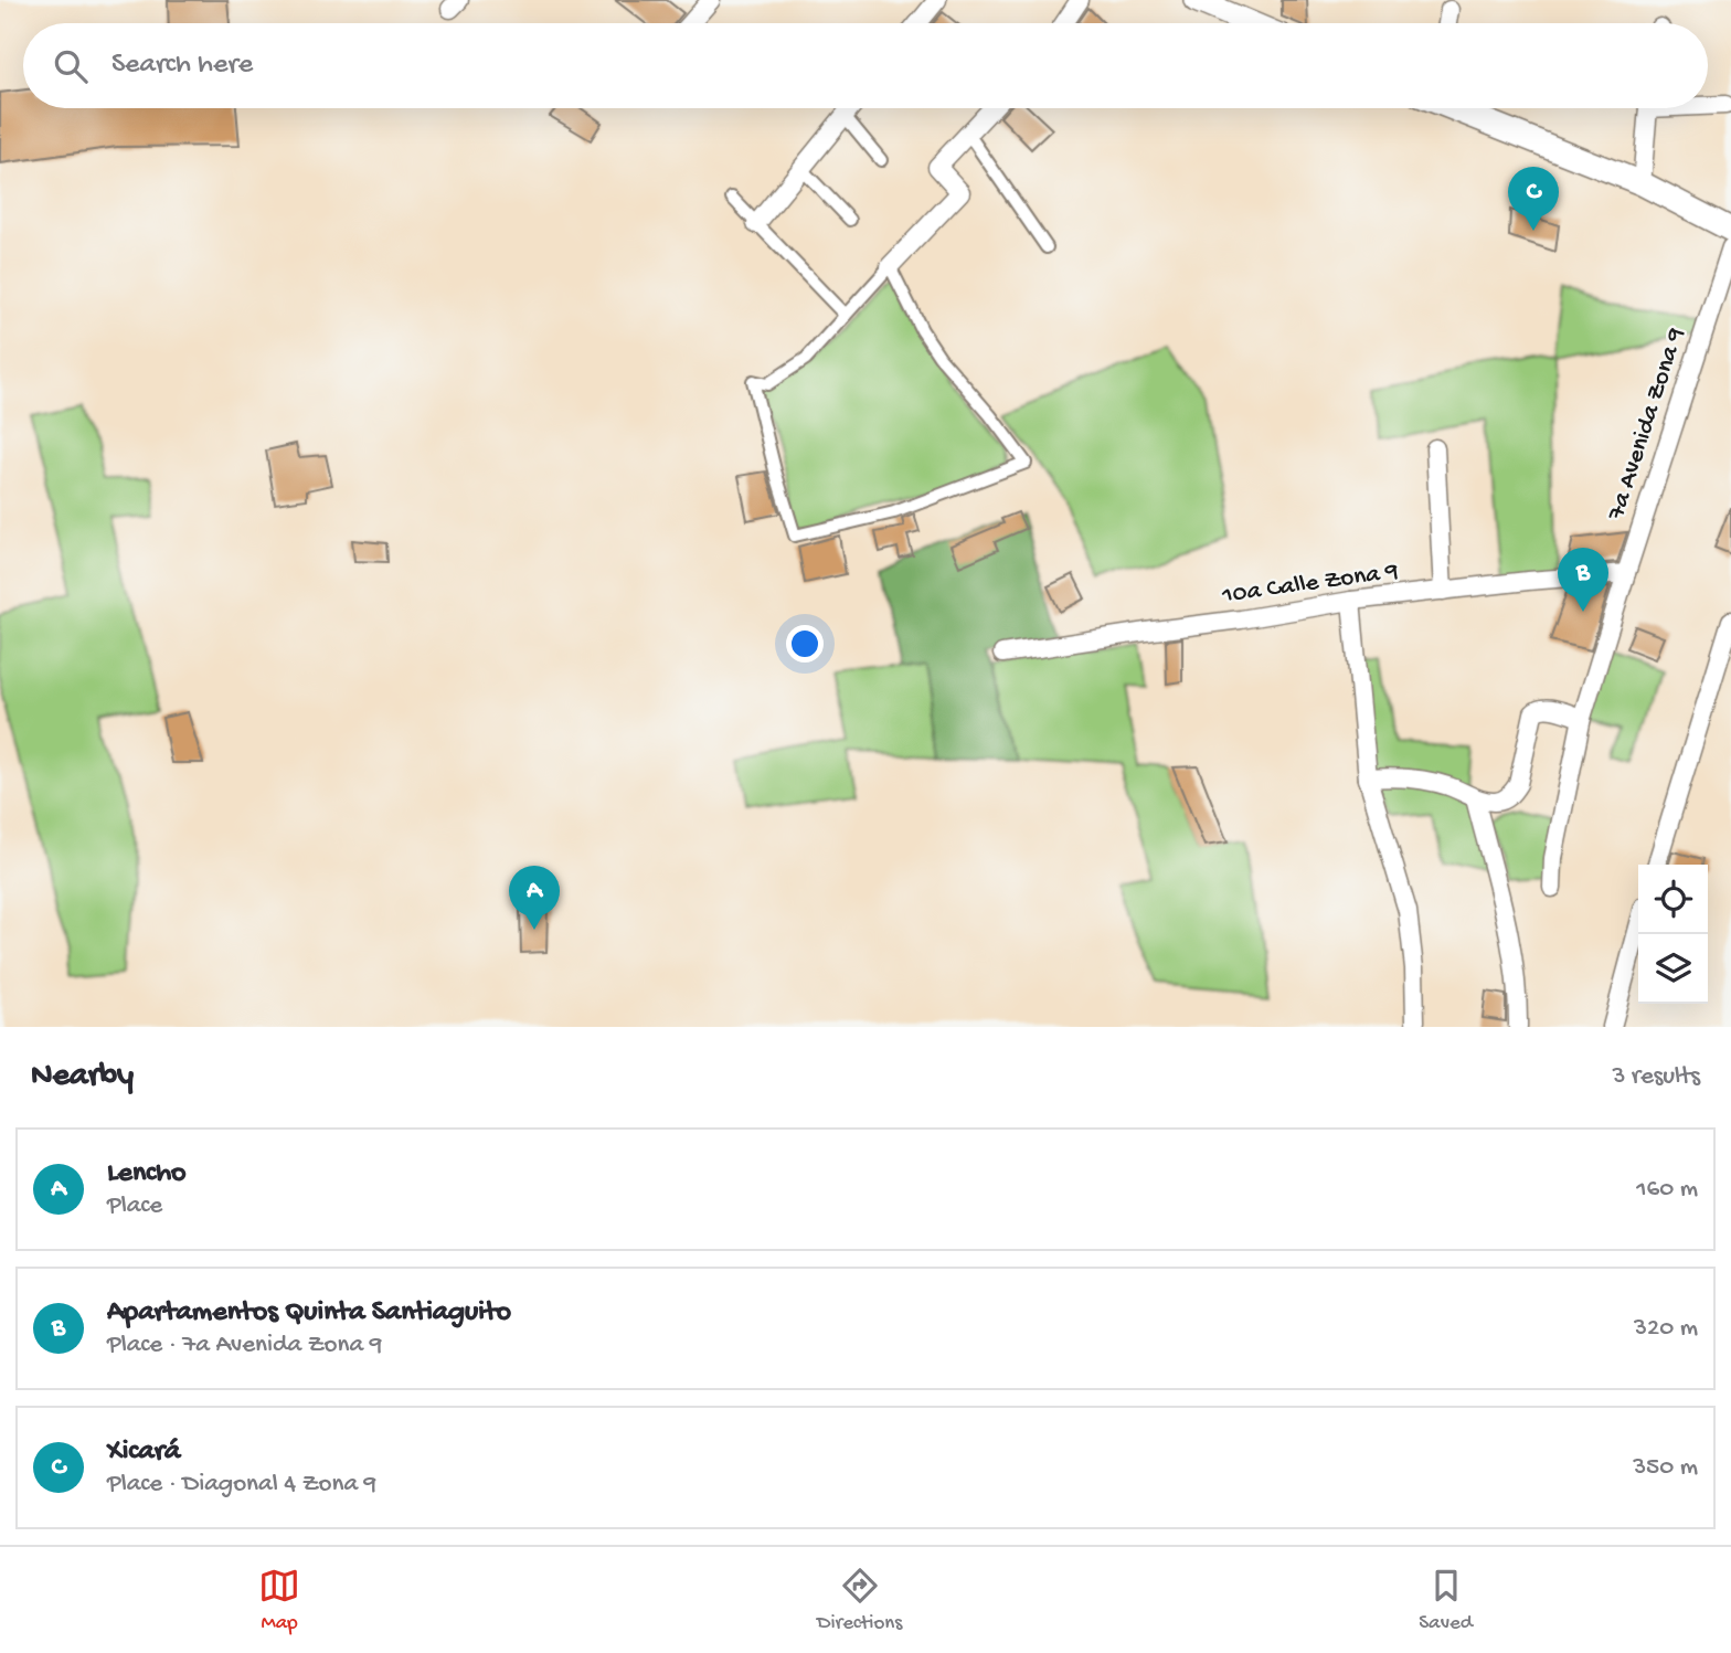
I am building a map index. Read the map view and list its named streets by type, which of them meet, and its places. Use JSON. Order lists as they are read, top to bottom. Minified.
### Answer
{"streets":{"street":["7a Avenida Zona 9","10a Calle Zona 9"]},"crossings":[["7a Avenida Zona 9","10a Calle Zona 9"]],"page":{"search":"Search here","pins":["C","B","A"],"heading":["Nearby","3 results"],"list":[{"mark":"A","name":"Lencho","note":"Place","value":"160 m"},{"mark":"B","name":"Apartamentos Quinta Santiaguito","note":"Place · 7a Avenida Zona 9","value":"320 m"},{"mark":"C","name":"Xicará","note":"Place · Diagonal 4 Zona 9","value":"350 m"}],"nav":["Map","Directions","Saved"]}}
